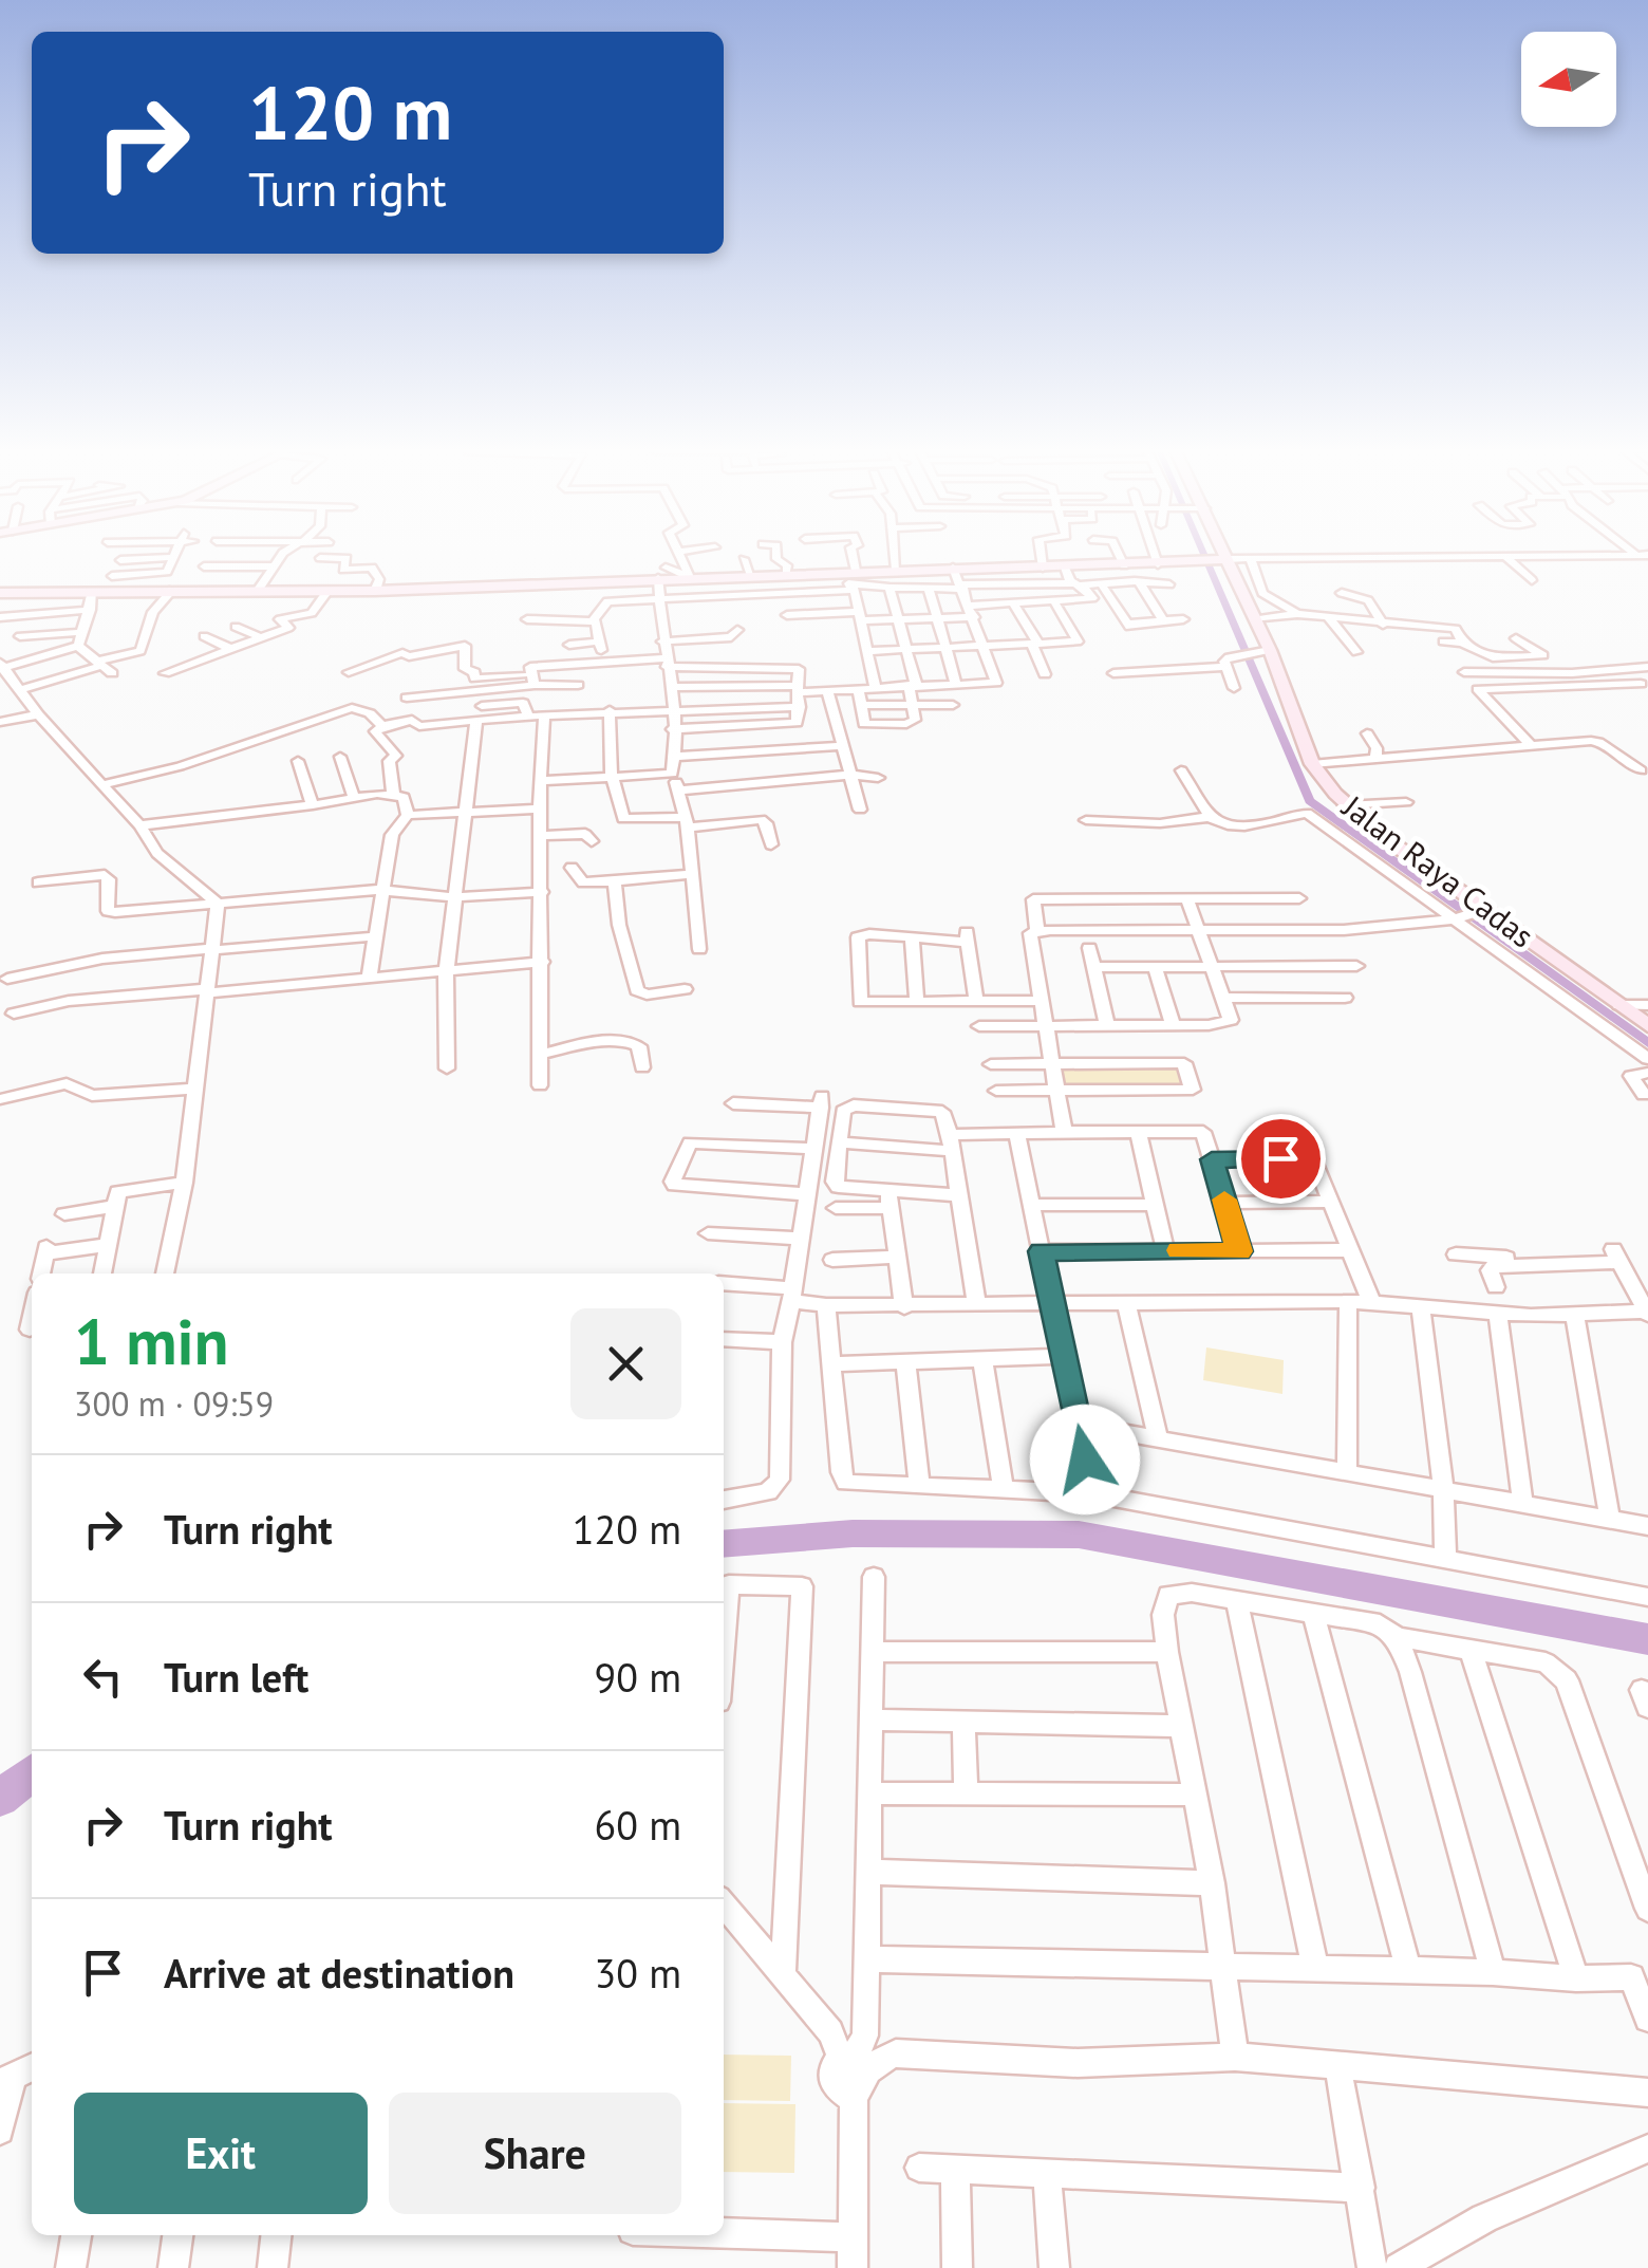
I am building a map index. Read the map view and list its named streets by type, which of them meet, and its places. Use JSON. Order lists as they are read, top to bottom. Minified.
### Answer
{"streets":{"street":["Jalan Raya Cadas"]},"north":"left","page":{"turn":["120 m","Turn right"],"heading":["1 min","300 m · 09:59"],"list":[{"name":"Turn right","value":"120 m"},{"name":"Turn left","value":"90 m"},{"name":"Turn right","value":"60 m"},{"name":"Arrive at destination","value":"30 m"}],"buttons":["Exit","Share"]}}
